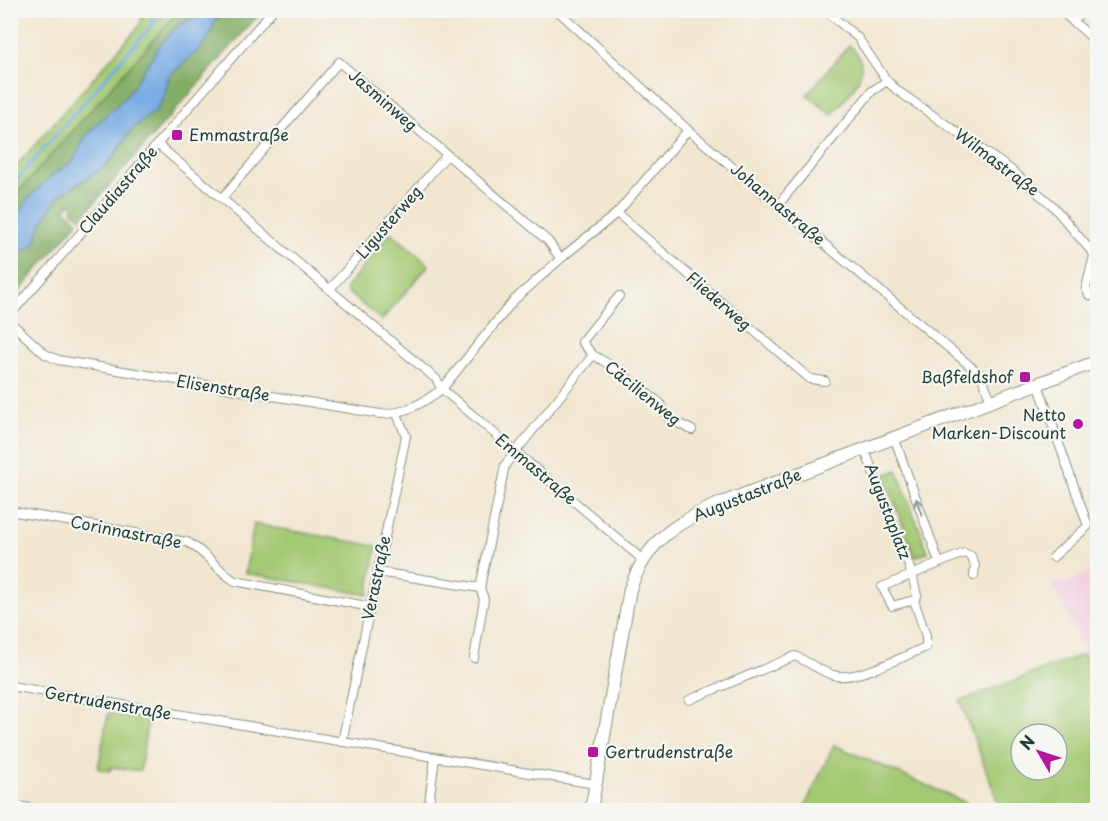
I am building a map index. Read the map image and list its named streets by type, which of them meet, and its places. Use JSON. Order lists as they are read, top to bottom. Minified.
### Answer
{"streets":{"main road":["Augustastraße"],"street":["Jasminweg","Wilmastraße","Claudiastraße","Johannastraße","Ligusterweg","Fliederweg","Elisenstraße","Cäcilienweg","Emmastraße","Augustaplatz","Corinnastraße","Verastraße","Gertrudenstraße"]},"crossings":[["Jasminweg","Ligusterweg"],["Jasminweg","Emmastraße"],["Claudiastraße","Emmastraße"],["Johannastraße","Augustastraße"],["Ligusterweg","Emmastraße"],["Elisenstraße","Emmastraße"],["Elisenstraße","Verastraße"],["Cäcilienweg","Emmastraße"],["Emmastraße","Augustastraße"],["Augustastraße","Augustaplatz"],["Augustastraße","Gertrudenstraße"],["Corinnastraße","Verastraße"],["Verastraße","Gertrudenstraße"]],"places":{"transit":["Emmastraße","Baßfeldshof","Gertrudenstraße"],"other":["Netto Marken-Discount"]},"north":"top left"}
